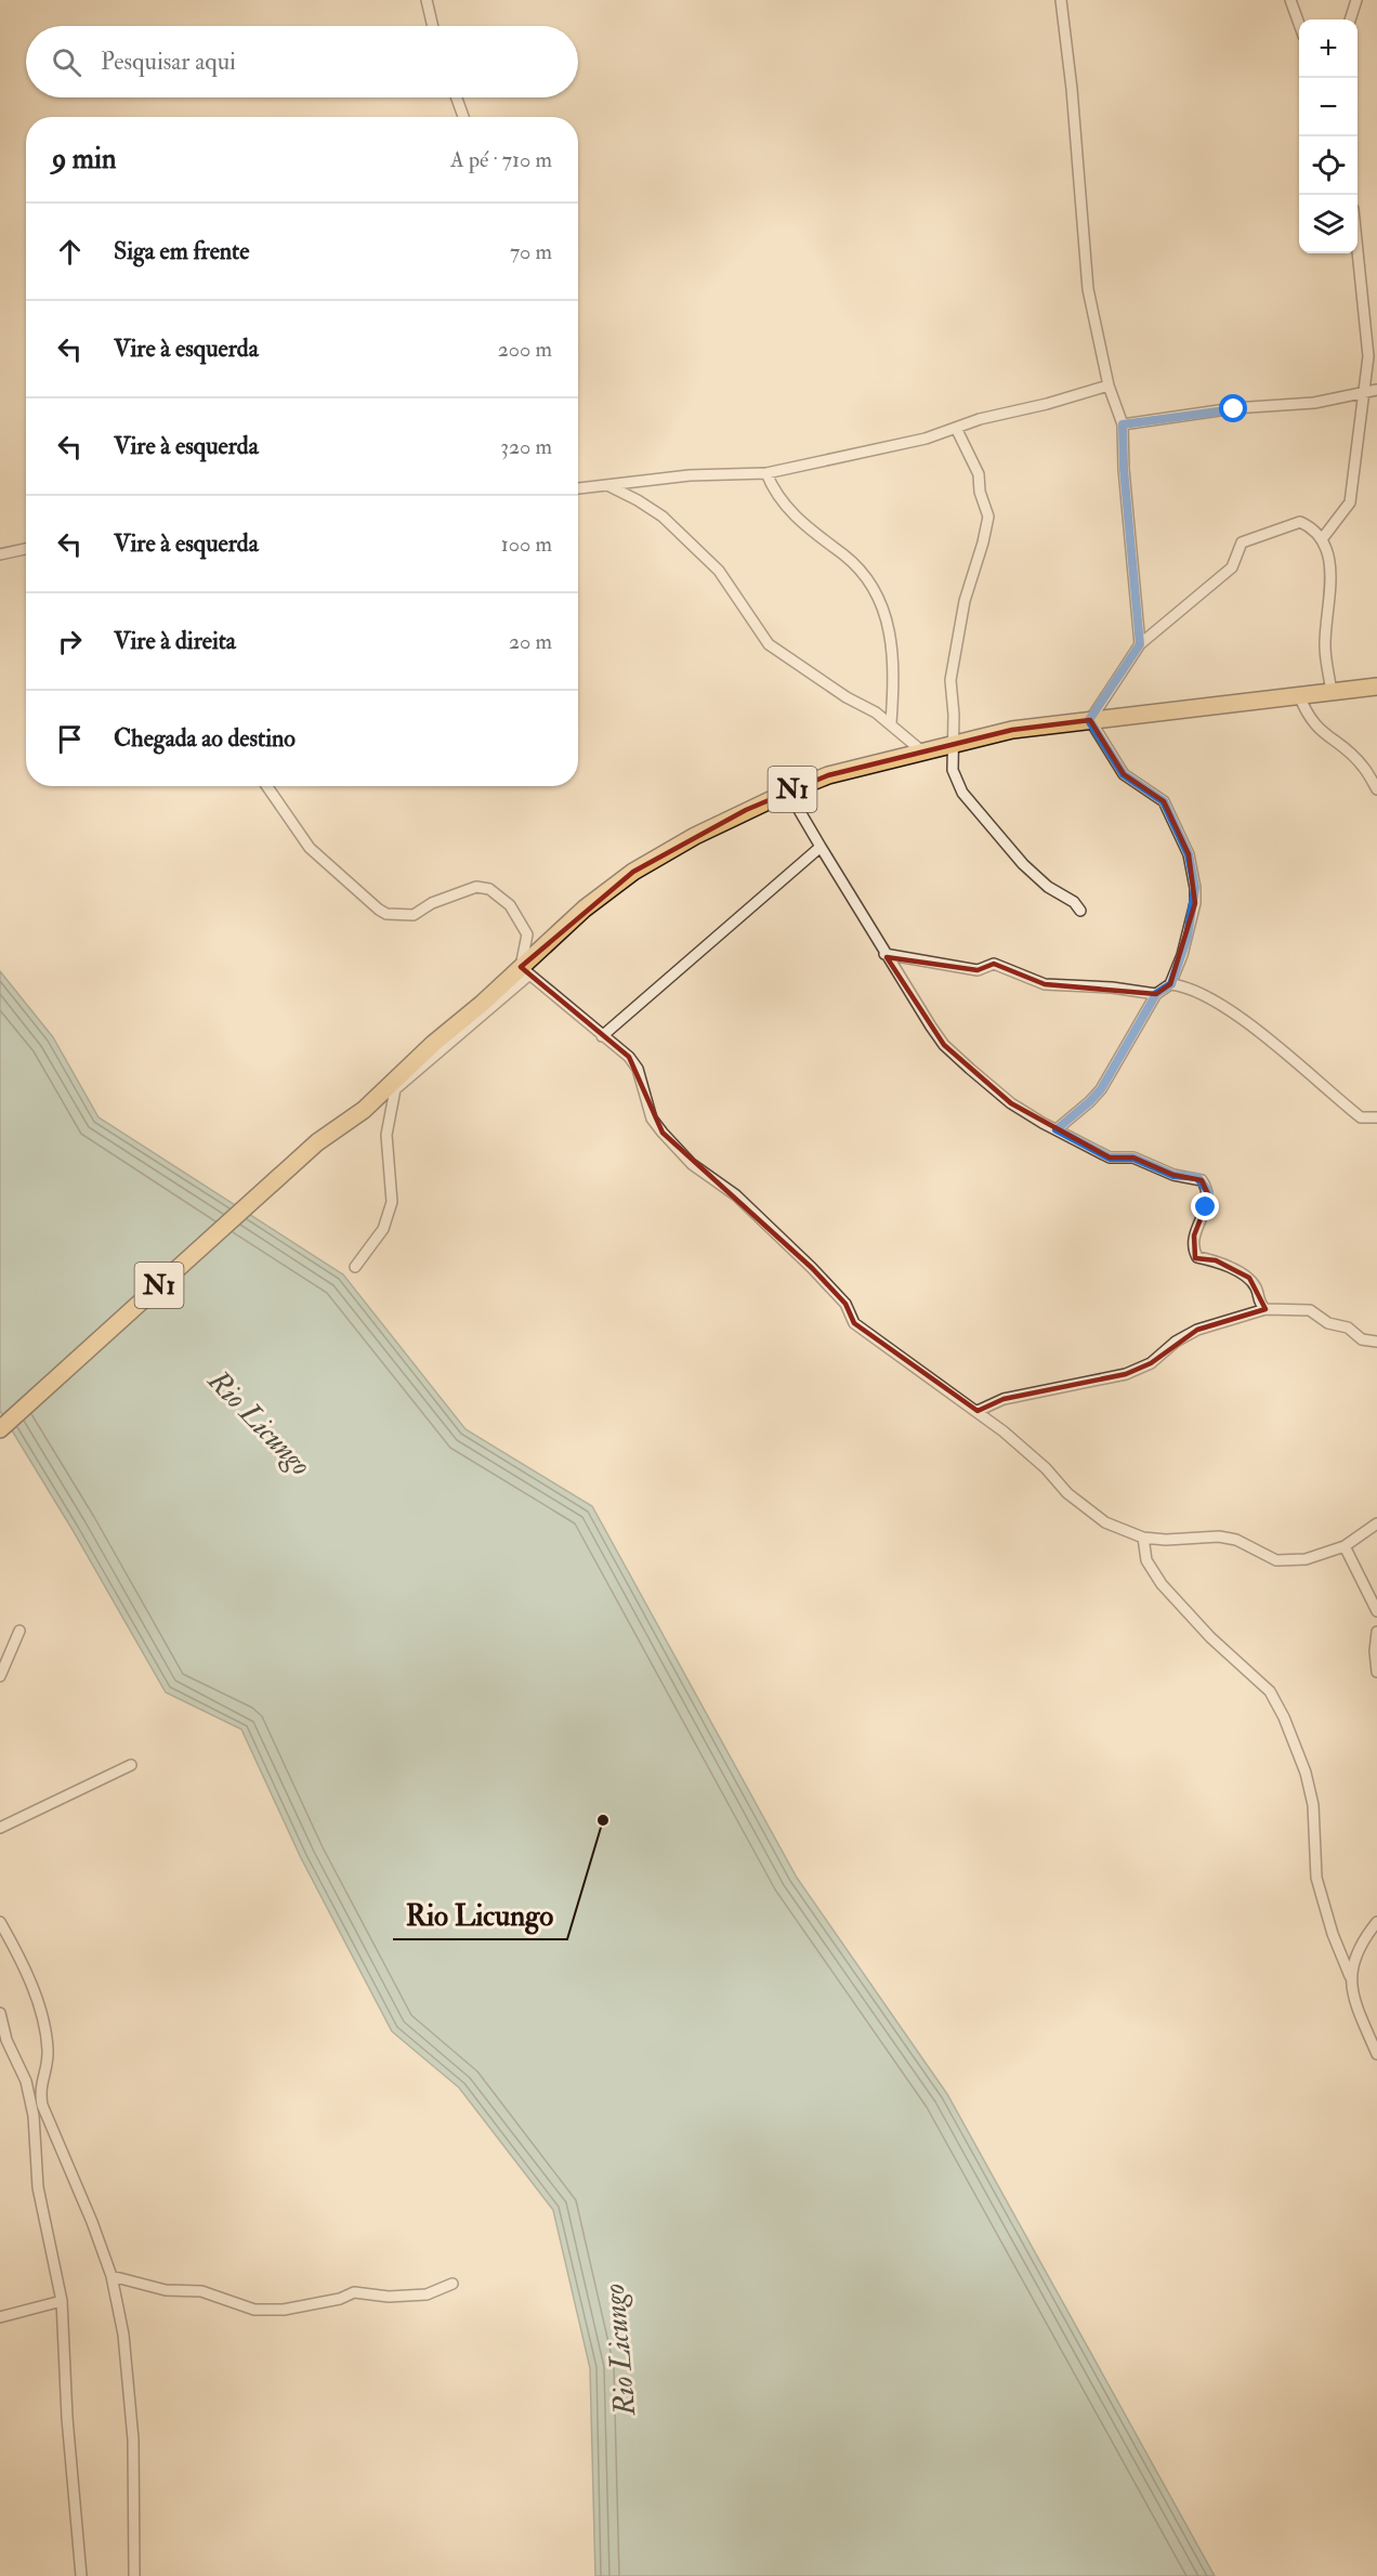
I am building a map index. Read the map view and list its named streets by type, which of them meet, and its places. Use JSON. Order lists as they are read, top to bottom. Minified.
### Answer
{"streets":{"highway":["N1"]},"water":["Rio Licungo"],"places":["Rio Licungo"],"page":{"map_buttons":["+","−"],"search":"Pesquisar aqui","heading":["9 min","A pé · 710 m"],"list":[["Siga em frente","70 m"],["Vire à esquerda","200 m"],["Vire à esquerda","320 m"],["Vire à esquerda","100 m"],["Vire à direita","20 m"],"Chegada ao destino"]}}
